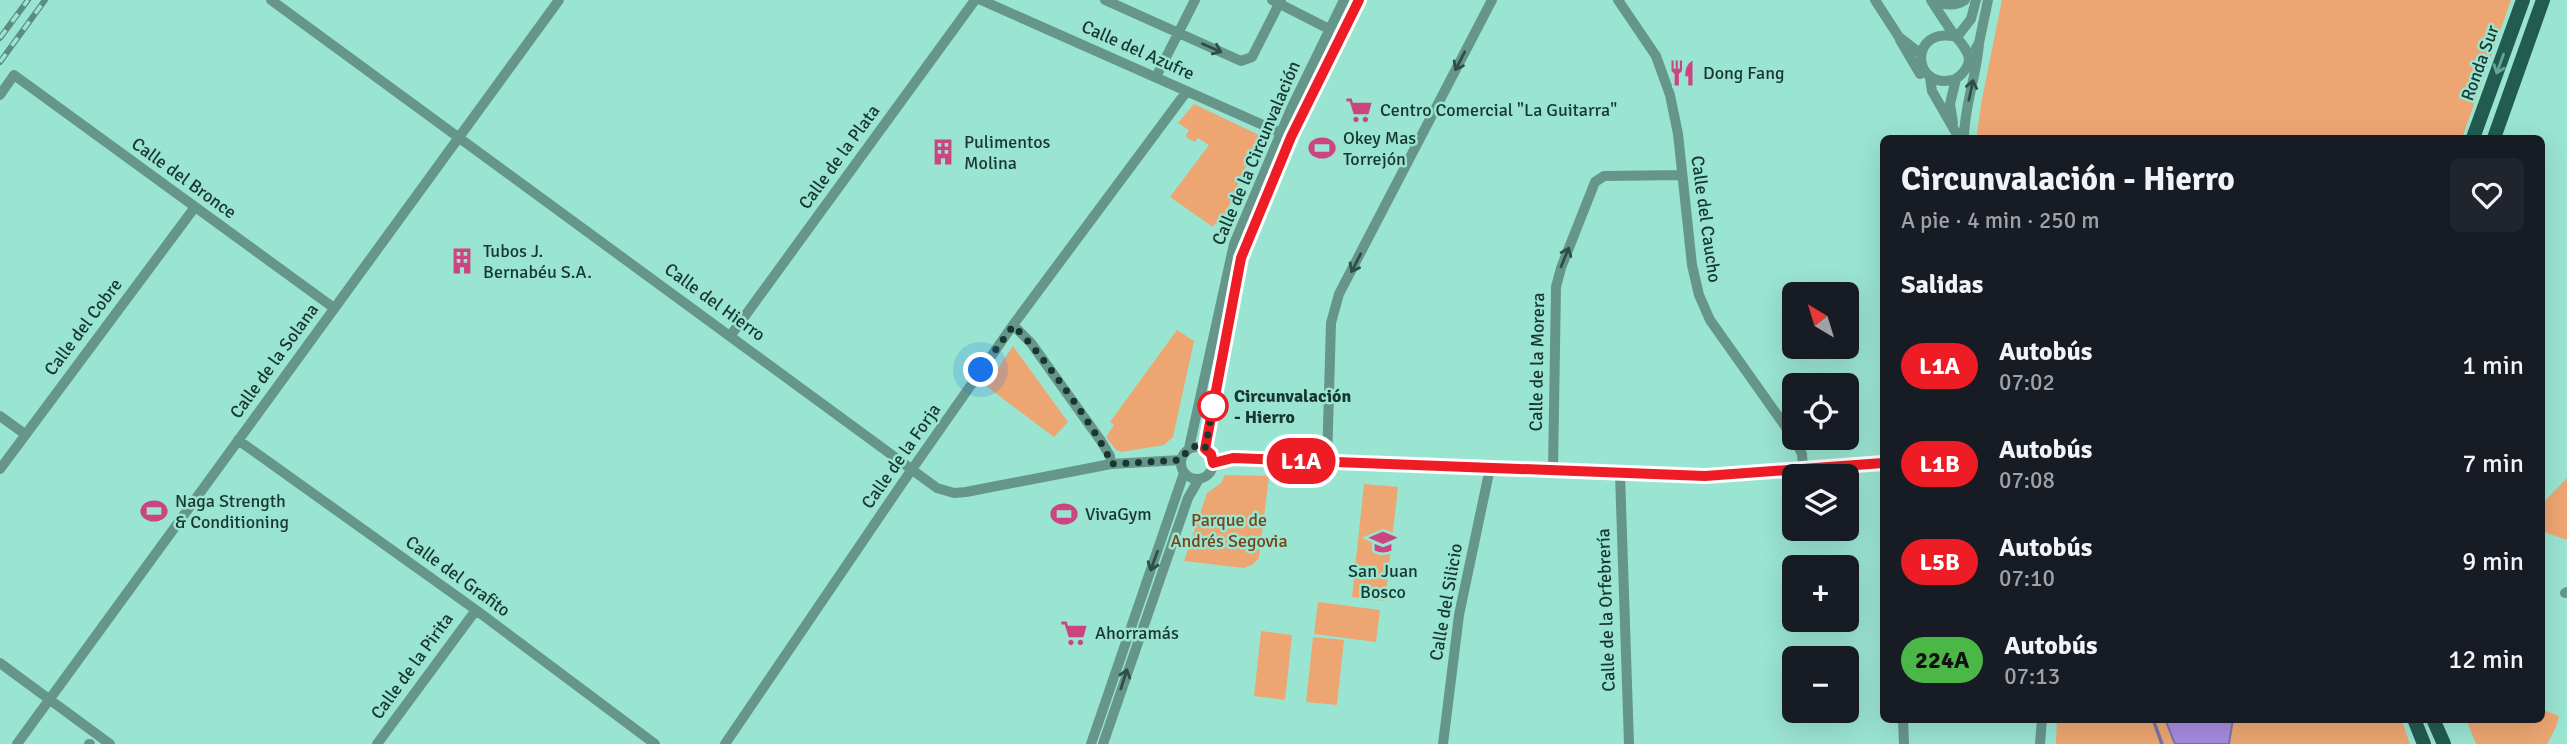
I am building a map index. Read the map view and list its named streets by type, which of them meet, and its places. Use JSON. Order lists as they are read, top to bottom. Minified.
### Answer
{"streets":{"main road":["Ronda Sur"],"street":["Calle del Azufre","Calle de la Circunvalación","Calle de la Plata","Calle del Bronce","Calle del Caucho","Calle del Hierro","Calle del Cobre","Calle de la Solana","Calle de la Morera","Calle de la Forja","Calle del Grafito","Calle del Silicio","Calle de la Orfebrería","Calle de la Pirita"]},"crossings":[["Calle del Azufre","Calle de la Circunvalación"],["Calle del Azufre","Calle de la Forja"],["Calle de la Circunvalación","Calle del Hierro"],["Calle de la Plata","Calle del Hierro"],["Calle del Bronce","Calle del Cobre"],["Calle del Bronce","Calle de la Solana"],["Calle del Caucho","Calle de la Morera"],["Calle del Hierro","Calle de la Solana"],["Calle del Hierro","Calle de la Forja"],["Calle de la Solana","Calle del Grafito"],["Calle del Grafito","Calle de la Pirita"]],"one_way":["Calle de la Morera"],"parks":["Parque de Andrés Segovia"],"places":{"restaurant":["Dong Fang"],"supermarket":["Centro Comercial \"La Guitarra\"","Ahorramás"],"sports":["Okey Mas Torrejón","Naga Strength & Conditioning","VivaGym"],"building":["Pulimentos Molina","Tubos J. Bernabéu S.A."],"other":["Circunvalación - Hierro"],"school or university":["San Juan Bosco"]},"lines":["bus line L1A"],"north":"top left","page":{"on_map":"L1A","heading":[["Circunvalación - Hierro","A pie · 4 min · 250 m"],"Salidas"],"map_buttons":["+","−"],"list":[{"mark":"L1A","name":"Autobús","note":"07:02","value":"1 min"},{"mark":"L1B","name":"Autobús","note":"07:08","value":"7 min"},{"mark":"L5B","name":"Autobús","note":"07:10","value":"9 min"},{"mark":"224A","name":"Autobús","note":"07:13","value":"12 min"}]}}
